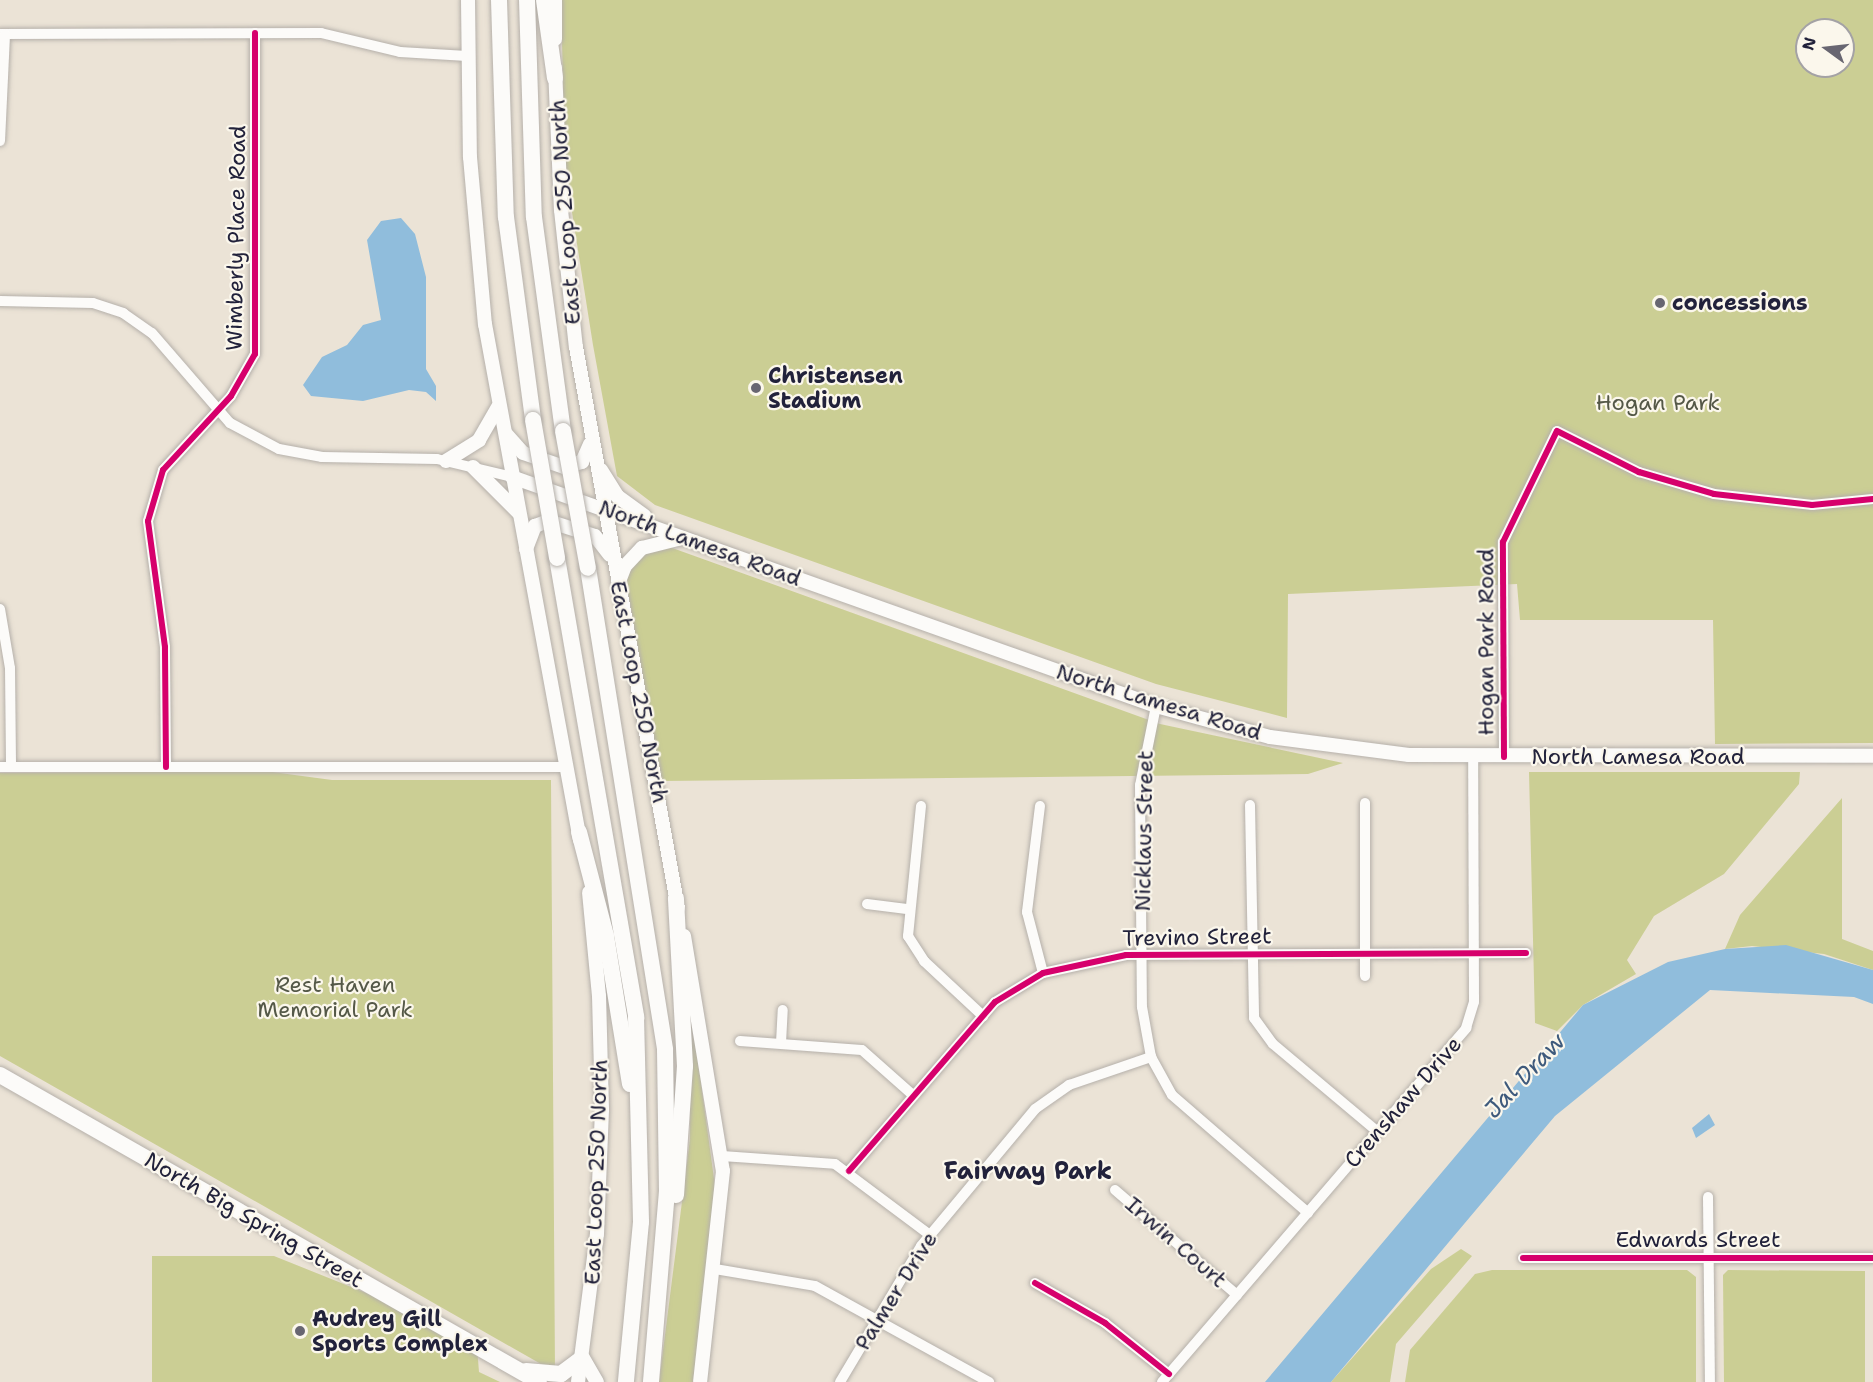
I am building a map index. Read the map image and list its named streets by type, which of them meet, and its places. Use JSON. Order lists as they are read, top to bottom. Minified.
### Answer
{"streets":{"highway":["North Big Spring Street"],"main road":["East Loop 250 North","North Lamesa Road"],"street":["Wimberly Place Road","Hogan Park Road","Nicklaus Street","Trevino Street","Crenshaw Drive","Edwards Street","Irwin Court","Palmer Drive"]},"crossings":[["East Loop 250 North","North Lamesa Road"],["North Lamesa Road","Hogan Park Road"],["North Lamesa Road","Nicklaus Street"],["North Lamesa Road","Crenshaw Drive"],["Nicklaus Street","Trevino Street"],["Nicklaus Street","Crenshaw Drive"],["Nicklaus Street","Palmer Drive"],["Trevino Street","Crenshaw Drive"],["Crenshaw Drive","Irwin Court"]],"districts":["Fairway Park"],"water":["Jal Draw"],"parks":["Hogan Park","Rest Haven Memorial Park"],"places":["concessions","Christensen Stadium","Audrey Gill Sports Complex"],"north":"left"}
